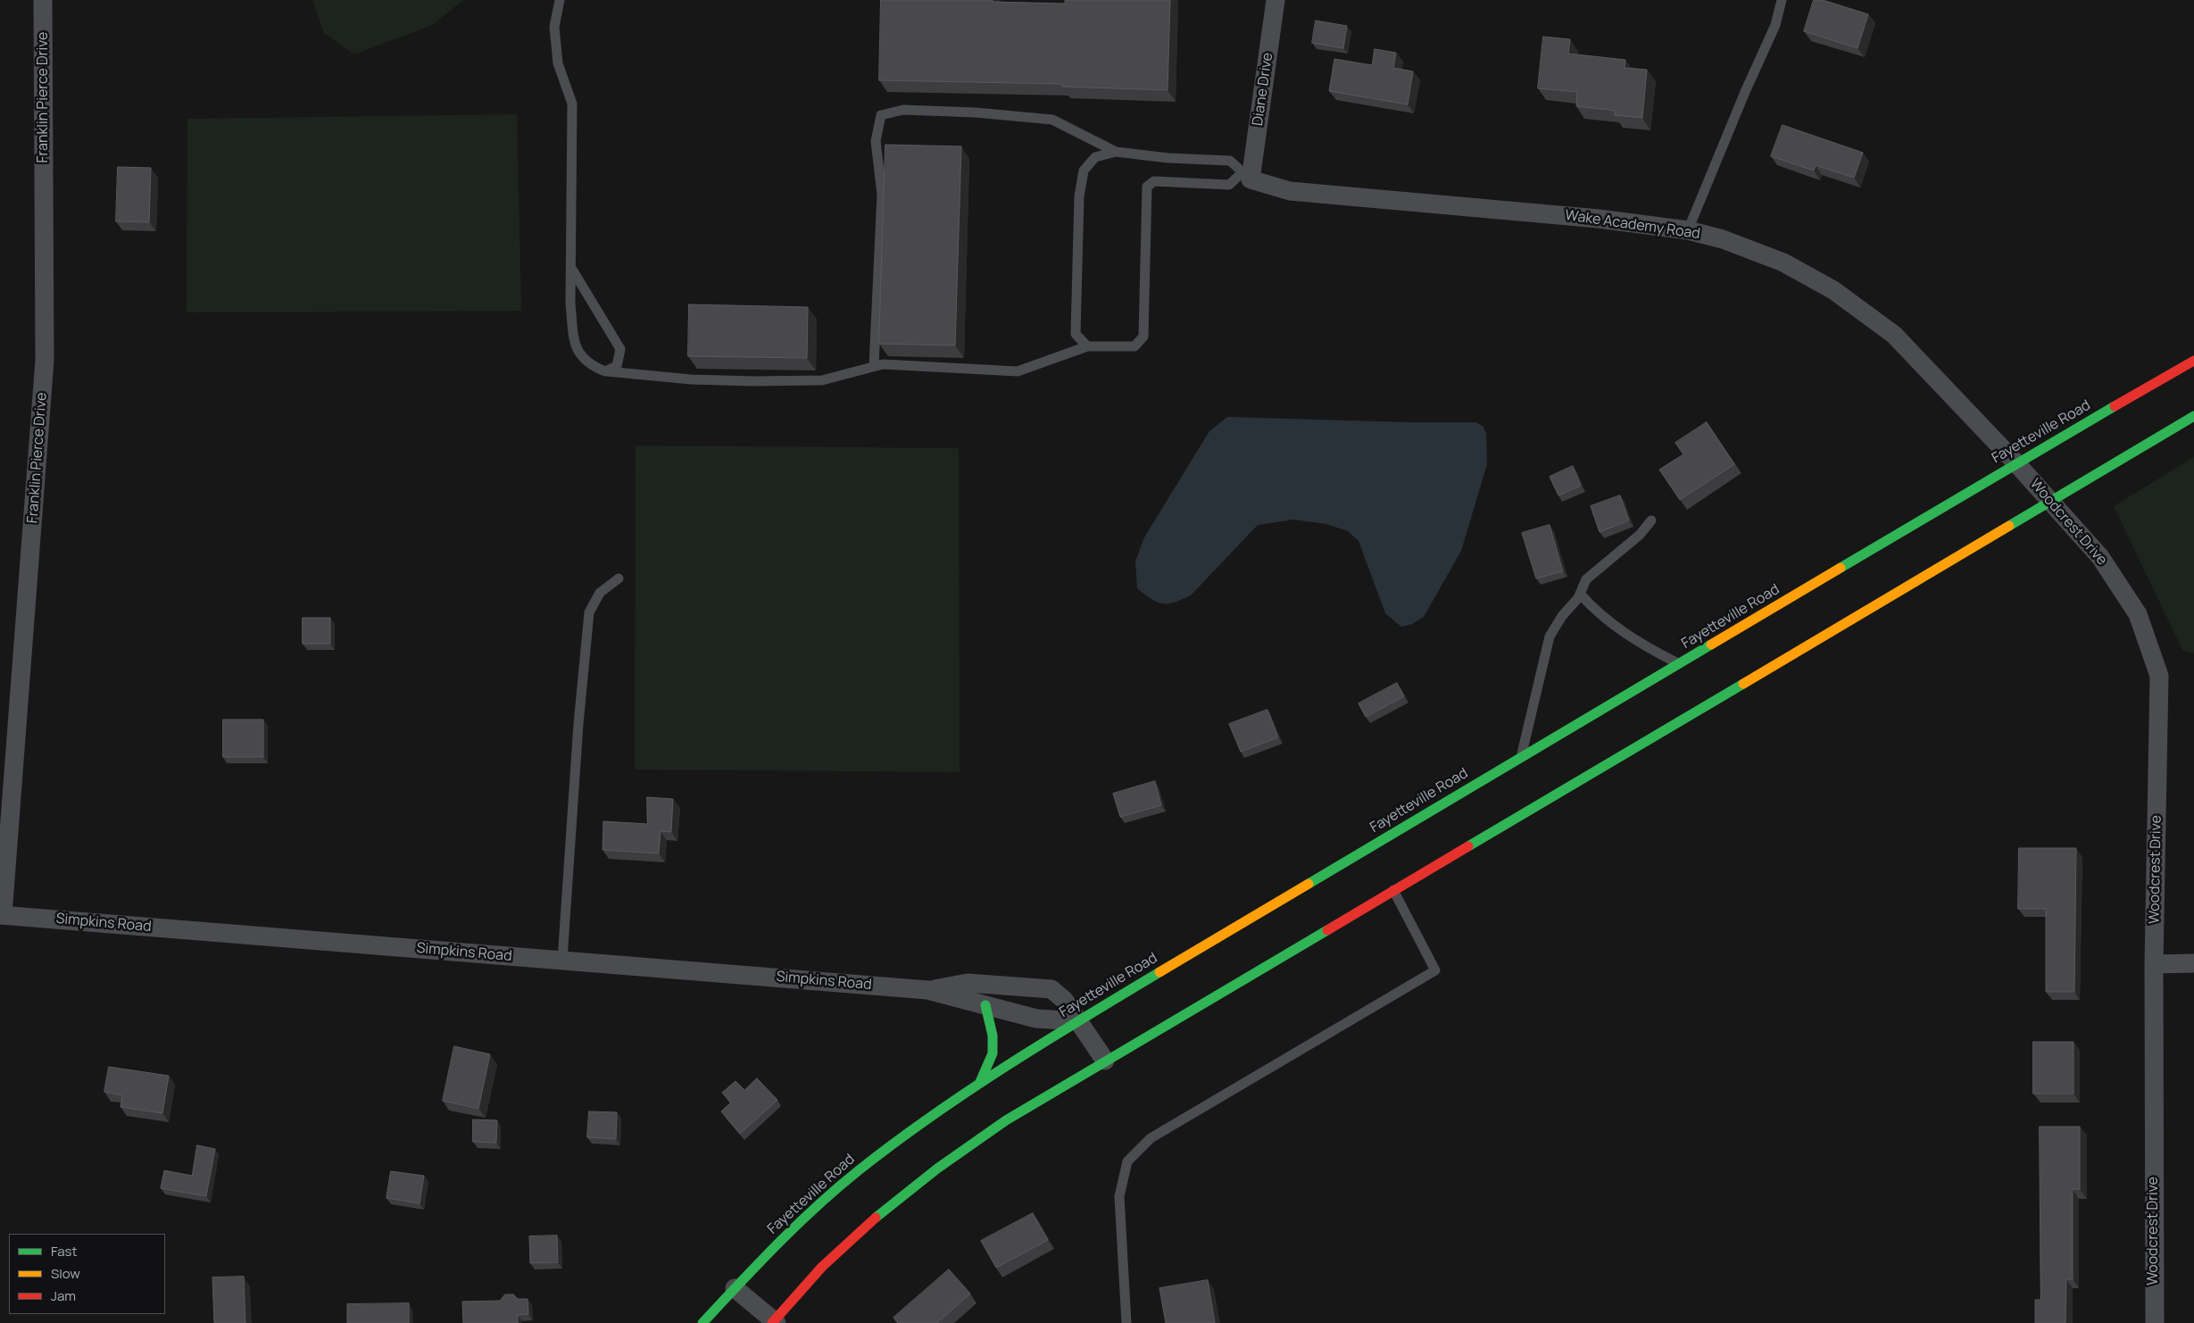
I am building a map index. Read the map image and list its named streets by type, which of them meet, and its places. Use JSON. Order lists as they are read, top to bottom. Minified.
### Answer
{"streets":{"highway":["Fayetteville Road"],"street":["Diane Drive","Franklin Pierce Drive","Wake Academy Road","Woodcrest Drive","Simpkins Road"]},"crossings":[["Diane Drive","Wake Academy Road"],["Franklin Pierce Drive","Simpkins Road"],["Wake Academy Road","Fayetteville Road"],["Wake Academy Road","Woodcrest Drive"],["Fayetteville Road","Woodcrest Drive"],["Fayetteville Road","Simpkins Road"]],"legend":["Fast","Slow","Jam"]}
